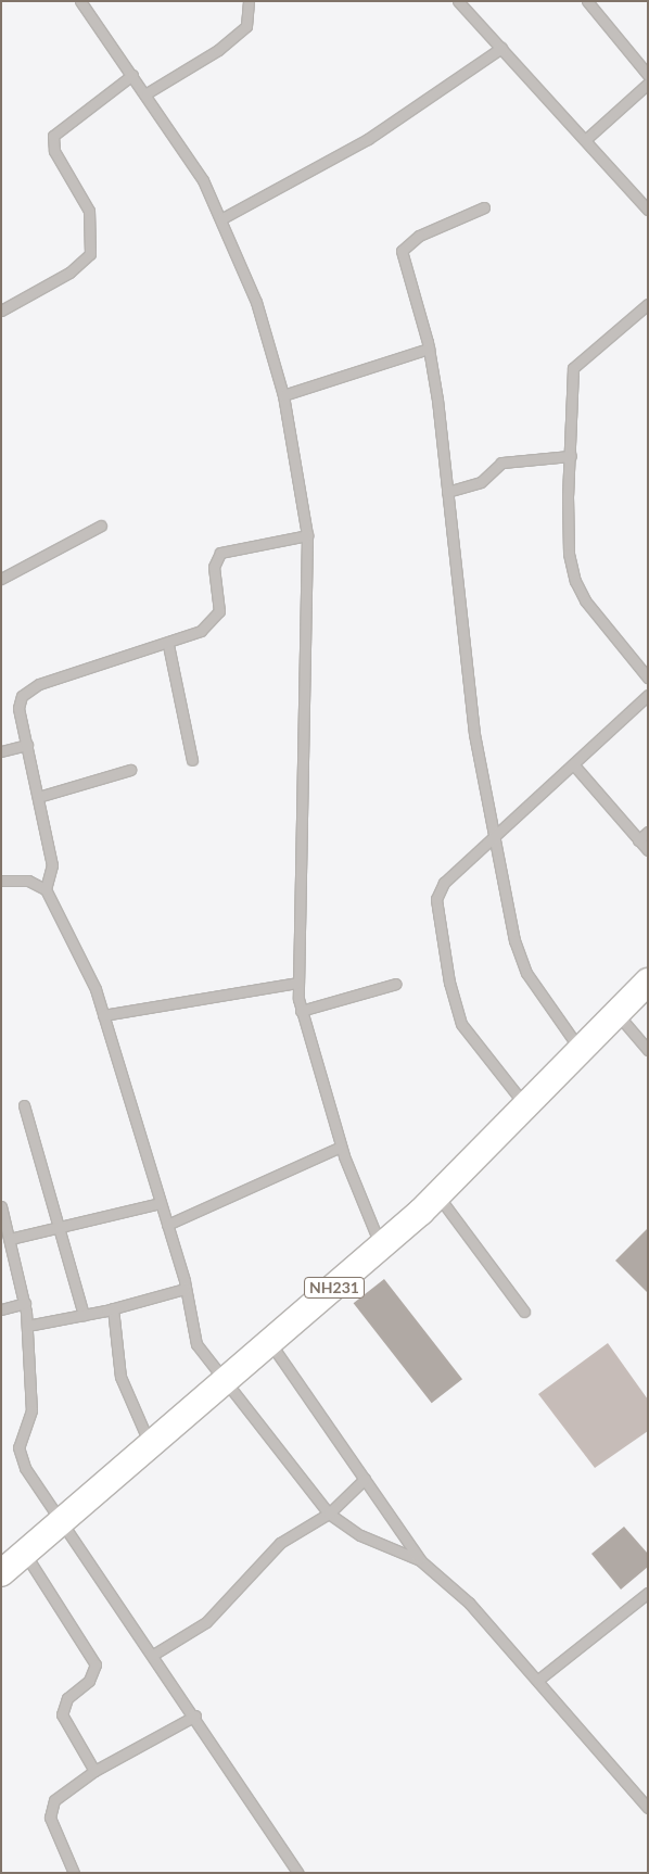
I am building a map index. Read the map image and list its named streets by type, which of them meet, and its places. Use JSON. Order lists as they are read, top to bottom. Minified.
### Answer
{"streets":{"highway":["NH231"]}}
